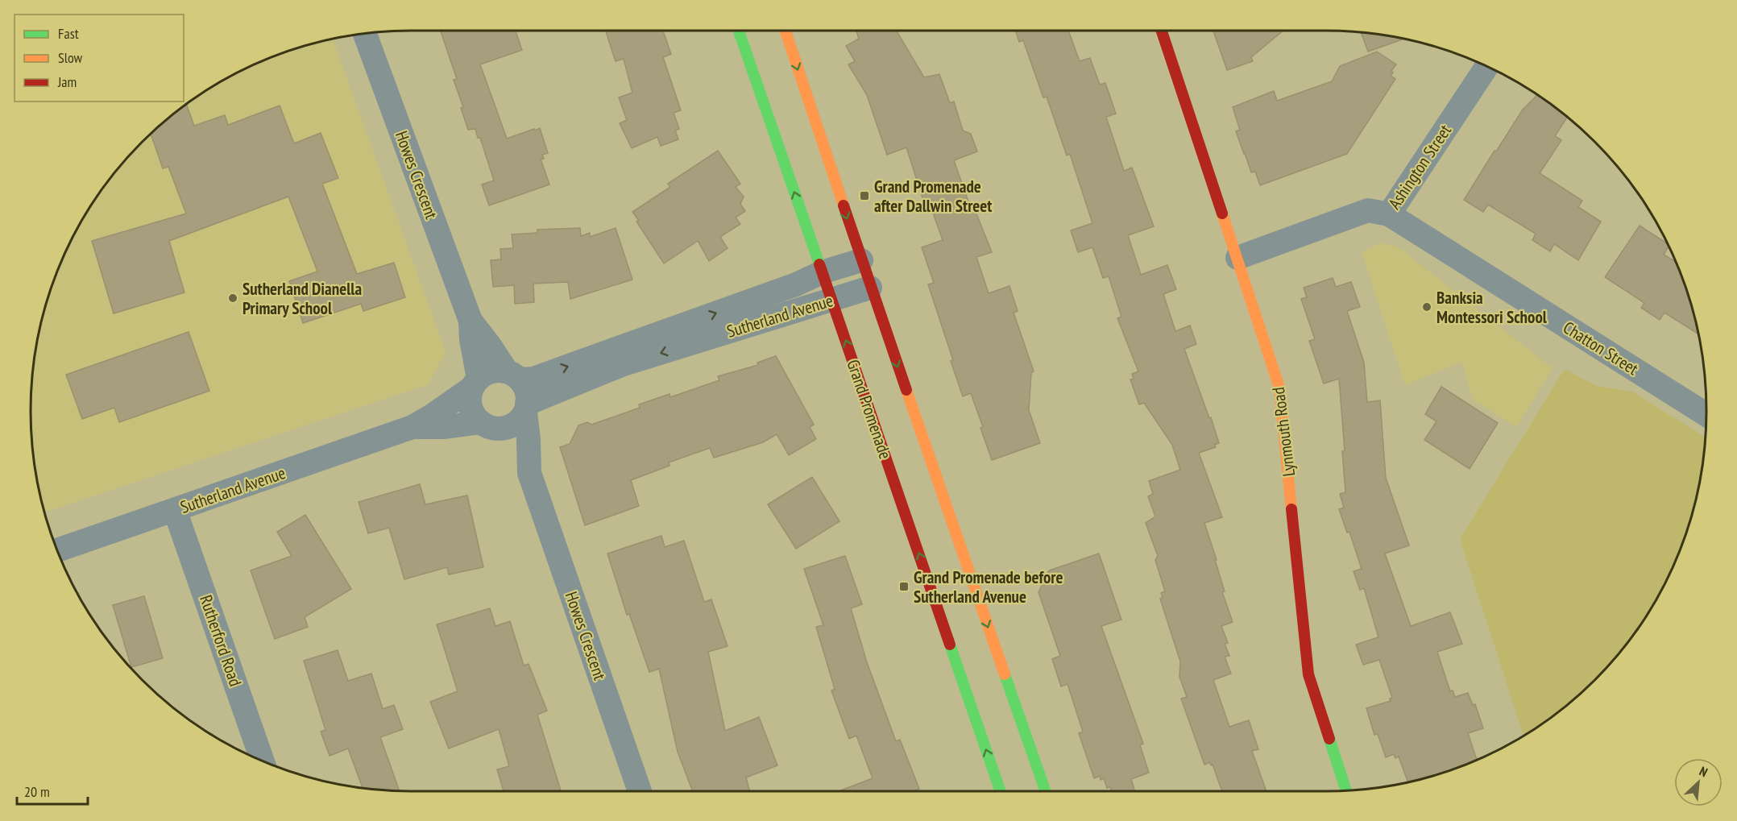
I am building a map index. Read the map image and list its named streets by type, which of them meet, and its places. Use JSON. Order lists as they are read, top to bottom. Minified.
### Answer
{"streets":{"main road":["Grand Promenade","Lynmouth Road"],"street":["Ashington Street","Howes Crescent","Sutherland Avenue","Chatton Street","Rutherford Road"]},"crossings":[["Ashington Street","Chatton Street"],["Ashington Street","Lynmouth Road"],["Howes Crescent","Sutherland Avenue"],["Sutherland Avenue","Grand Promenade"],["Sutherland Avenue","Rutherford Road"]],"places":{"transit":["Grand Promenade after Dallwin Street","Grand Promenade before Sutherland Avenue"],"other":["Sutherland Dianella Primary School","Banksia Montessori School"]},"legend":["Fast","Slow","Jam"],"scale_bar":"20 m","north":"top right"}
